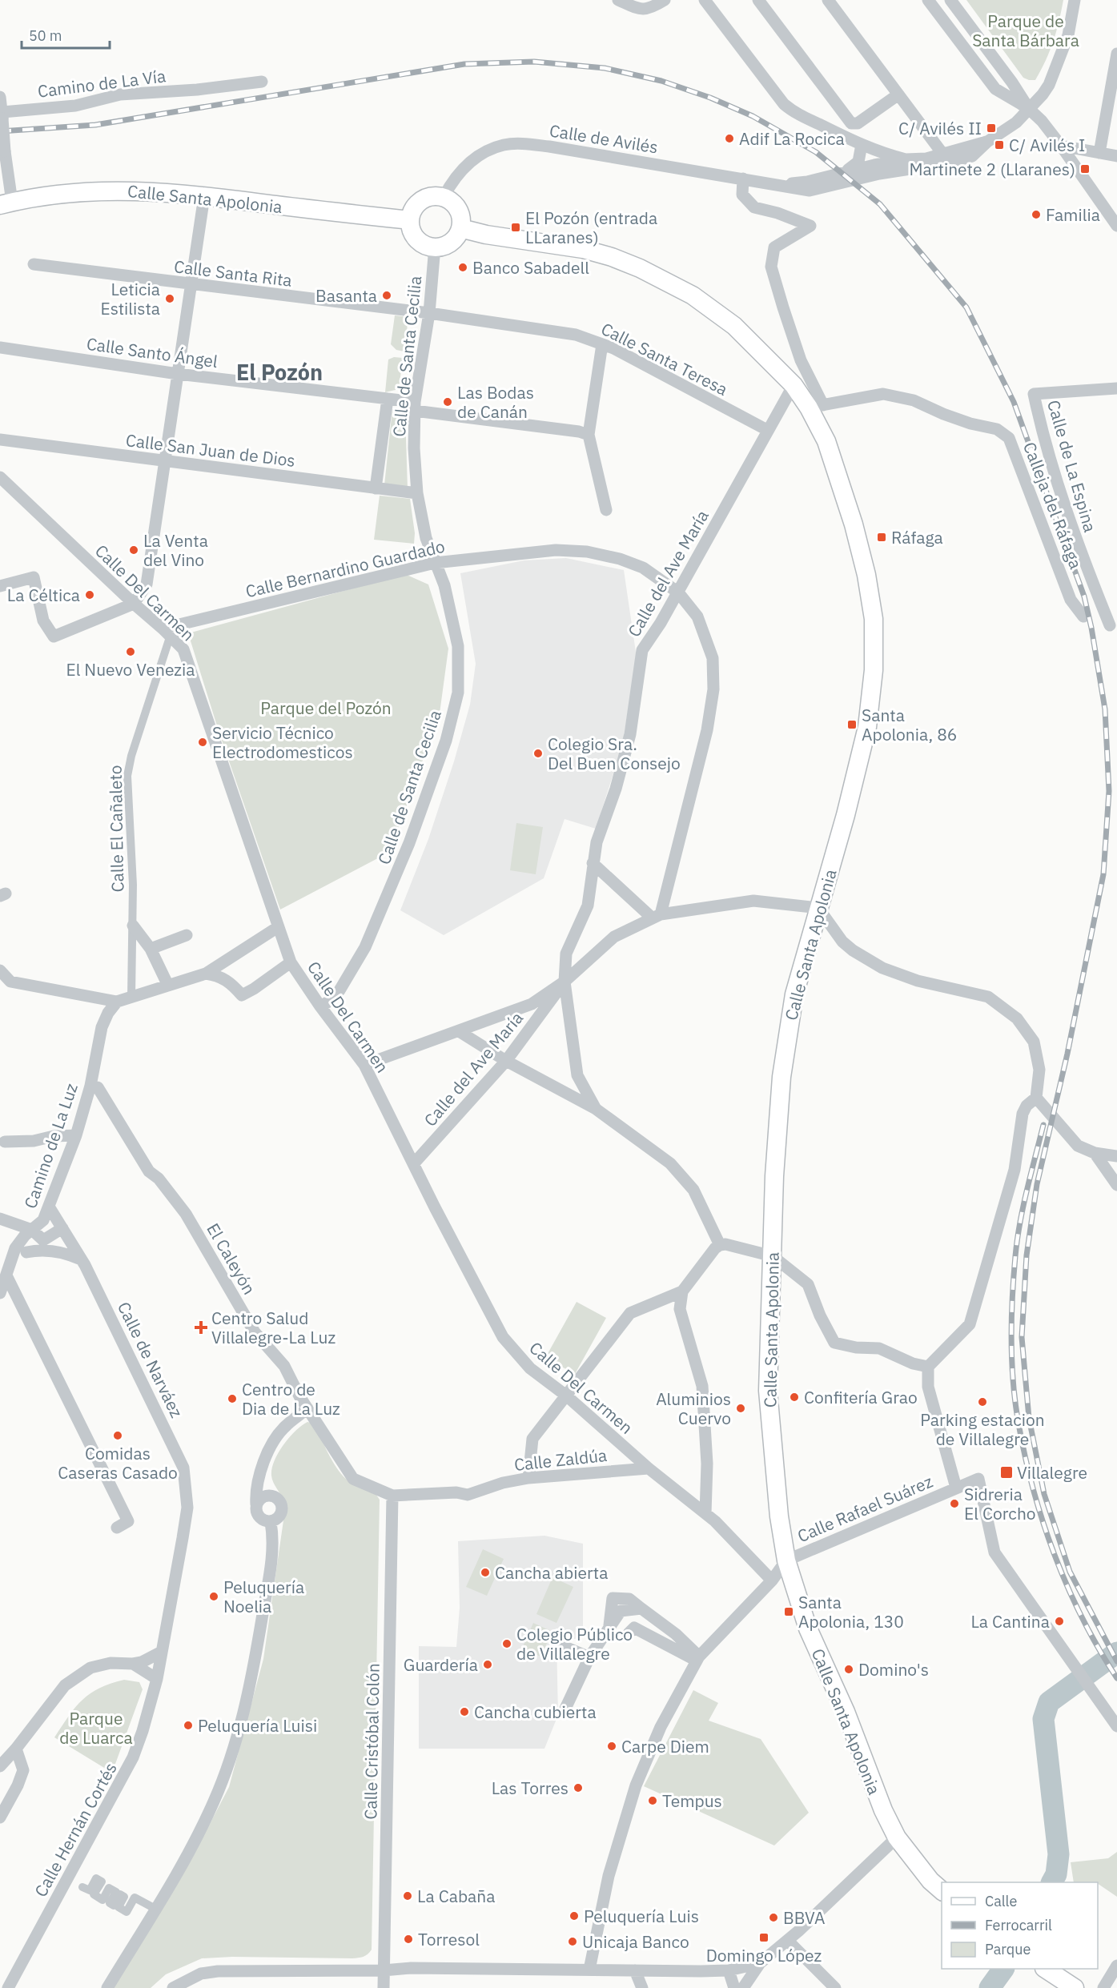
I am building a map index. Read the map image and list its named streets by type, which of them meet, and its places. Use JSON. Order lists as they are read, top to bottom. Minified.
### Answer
{"streets":{"main road":["Calle Santa Apolonia"],"street":["Camino de La Vía","Calle de Avilés","Calle Santa Rita","Calle Santo Ángel","Calle de Santa Cecilia","Calle Santa Teresa","Calle San Juan de Dios","Calle de La Espina","Calleja del Ráfaga","Calle Bernardino Guardado","Calle del Ave María","Calle Del Carmen","Calle El Cañaleto","Camino de La Luz","El Caleyón","Calle de Narváez","Calle Zaldúa","Calle Rafael Suárez","Calle Cristóbal Colón","Calle Hernán Cortés"]},"crossings":[["Calle de Avilés","Calle Santa Apolonia"],["Calle de Avilés","Calle de Santa Cecilia"],["Calle Santa Apolonia","Calle de Santa Cecilia"],["Calle Santa Apolonia","Calleja del Ráfaga"],["Calle Santa Apolonia","Calle del Ave María"],["Calle Santa Apolonia","Calle Rafael Suárez"],["Calle Santa Rita","Calle de Santa Cecilia"],["Calle Santa Rita","Calle Santa Teresa"],["Calle Santo Ángel","Calle de Santa Cecilia"],["Calle de Santa Cecilia","Calle Santa Teresa"],["Calle de Santa Cecilia","Calle San Juan de Dios"],["Calle de Santa Cecilia","Calle Bernardino Guardado"],["Calle de Santa Cecilia","Calle Del Carmen"],["Calle Santa Teresa","Calle del Ave María"],["Calle Bernardino Guardado","Calle del Ave María"],["Calle Bernardino Guardado","Calle Del Carmen"],["Calle Bernardino Guardado","Calle El Cañaleto"],["Calle del Ave María","Calle Del Carmen"],["Calle Del Carmen","Calle El Cañaleto"],["Calle Del Carmen","Calle Zaldúa"],["Camino de La Luz","El Caleyón"],["Camino de La Luz","Calle de Narváez"],["El Caleyón","Calle Zaldúa"],["El Caleyón","Calle Cristóbal Colón"],["Calle de Narváez","Calle Hernán Cortés"],["Calle Zaldúa","Calle Cristóbal Colón"]],"districts":["El Pozón"],"parks":["Parque de Santa Bárbara","Parque del Pozón","Parque de Luarca"],"places":{"transit":["C/ Avilés II","C/ Avilés I","Martinete 2 (Llaranes)","El Pozón (entrada LLaranes)","Ráfaga","Santa Apolonia, 86","Villalegre","Santa Apolonia, 130","Domingo López"],"other":["Adif La Rocica","Familia","Banco Sabadell","Basanta","Leticia Estilista","Las Bodas de Canán","La Venta del Vino","La Céltica","El Nuevo Venezia","Servicio Técnico Electrodomesticos","Colegio Sra. Del Buen Consejo","Confitería Grao","Centro de Dia de La Luz","Parking estacion de Villalegre","Aluminios Cuervo","Comidas Caseras Casado","Sidreria El Corcho","Cancha abierta","Peluquería Noelia","La Cantina","Colegio Público de Villalegre","Guardería","Domino's","Cancha cubierta","Peluquería Luisi","Carpe Diem","Las Torres","Tempus","La Cabaña","Peluquería Luis","BBVA","Torresol","Unicaja Banco"],"health":["Centro Salud Villalegre-La Luz"]},"legend":["Calle","Ferrocarril","Parque"],"scale_bar":"50 m"}
